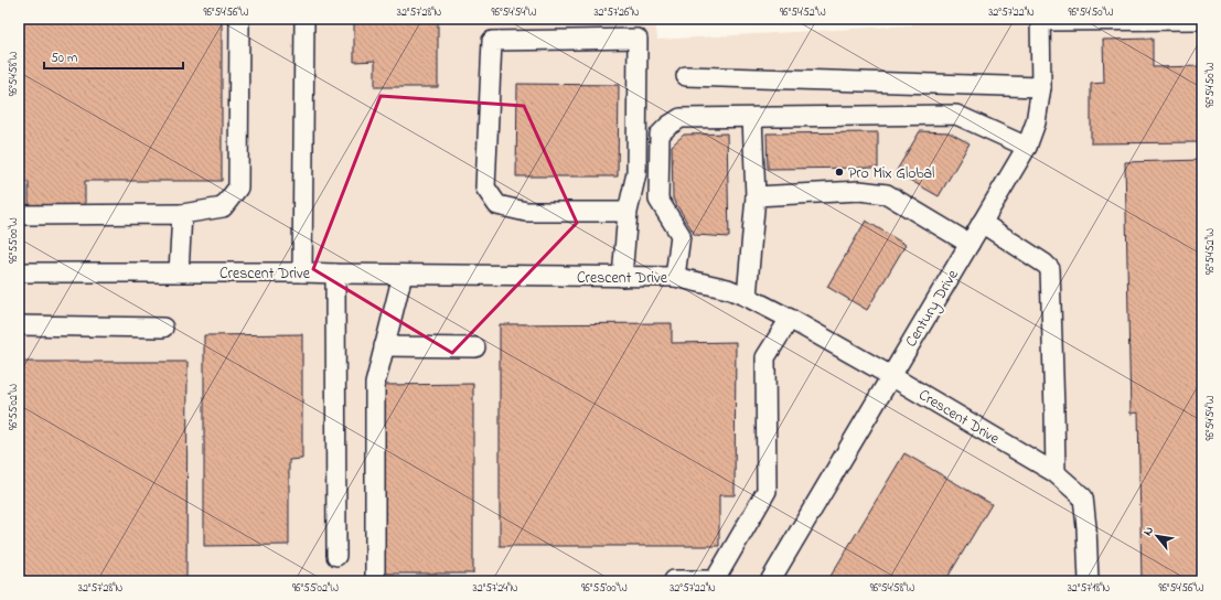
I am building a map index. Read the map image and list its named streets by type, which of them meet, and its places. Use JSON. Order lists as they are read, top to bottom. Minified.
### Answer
{"streets":{"street":["Crescent Drive","Century Drive"]},"crossings":[["Crescent Drive","Century Drive"]],"places":["Pro Mix Global"],"scale_bar":"50 m","north":"top left","coordinates":["96°54'56\"W","32°57'28\"N","96°54'54\"W","32°57'26\"N","96°54'52\"W","32°57'22\"N","96°54'50\"W","96°54'58\"W","96°55'00\"W","96°55'02\"W","32°57'24\"N","32°57'18\"N"]}
